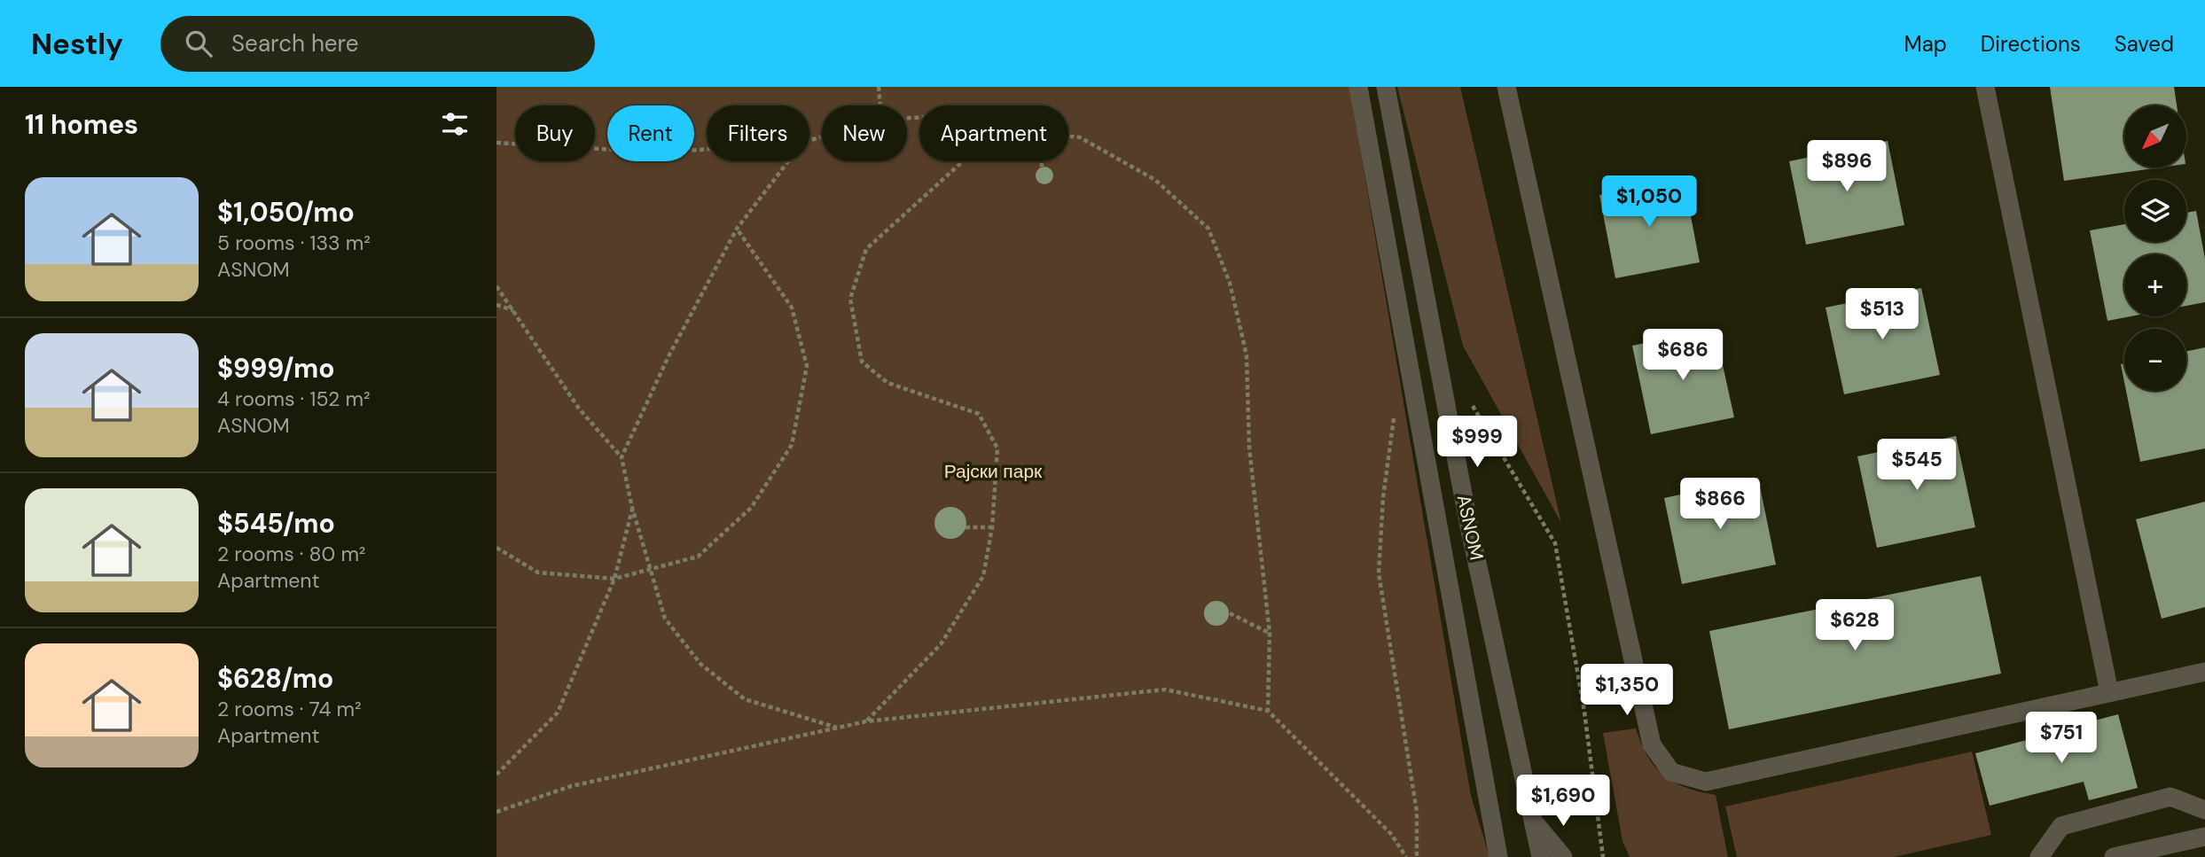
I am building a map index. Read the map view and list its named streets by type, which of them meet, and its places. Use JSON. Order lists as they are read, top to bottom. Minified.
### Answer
{"streets":{"street":["ASNOM"]},"parks":["Рајски парк"],"north":"bottom left","page":{"header":"Nestly","search":"Search here","nav":["Map","Directions","Saved"],"heading":"11 homes","map_buttons":["+","−"],"chip":["Buy","Rent","Filters","New","Apartment"],"price":["$896","$1,050","$513","$686","$999","$545","$866","$628","$1,350","$751","$1,690"],"list":[{"name":"$1,050/mo","note":"5 rooms · 133 m² · ASNOM"},{"name":"$999/mo","note":"4 rooms · 152 m² · ASNOM"},{"name":"$545/mo","note":"2 rooms · 80 m² · Apartment"},{"name":"$628/mo","note":"2 rooms · 74 m² · Apartment"}]}}
